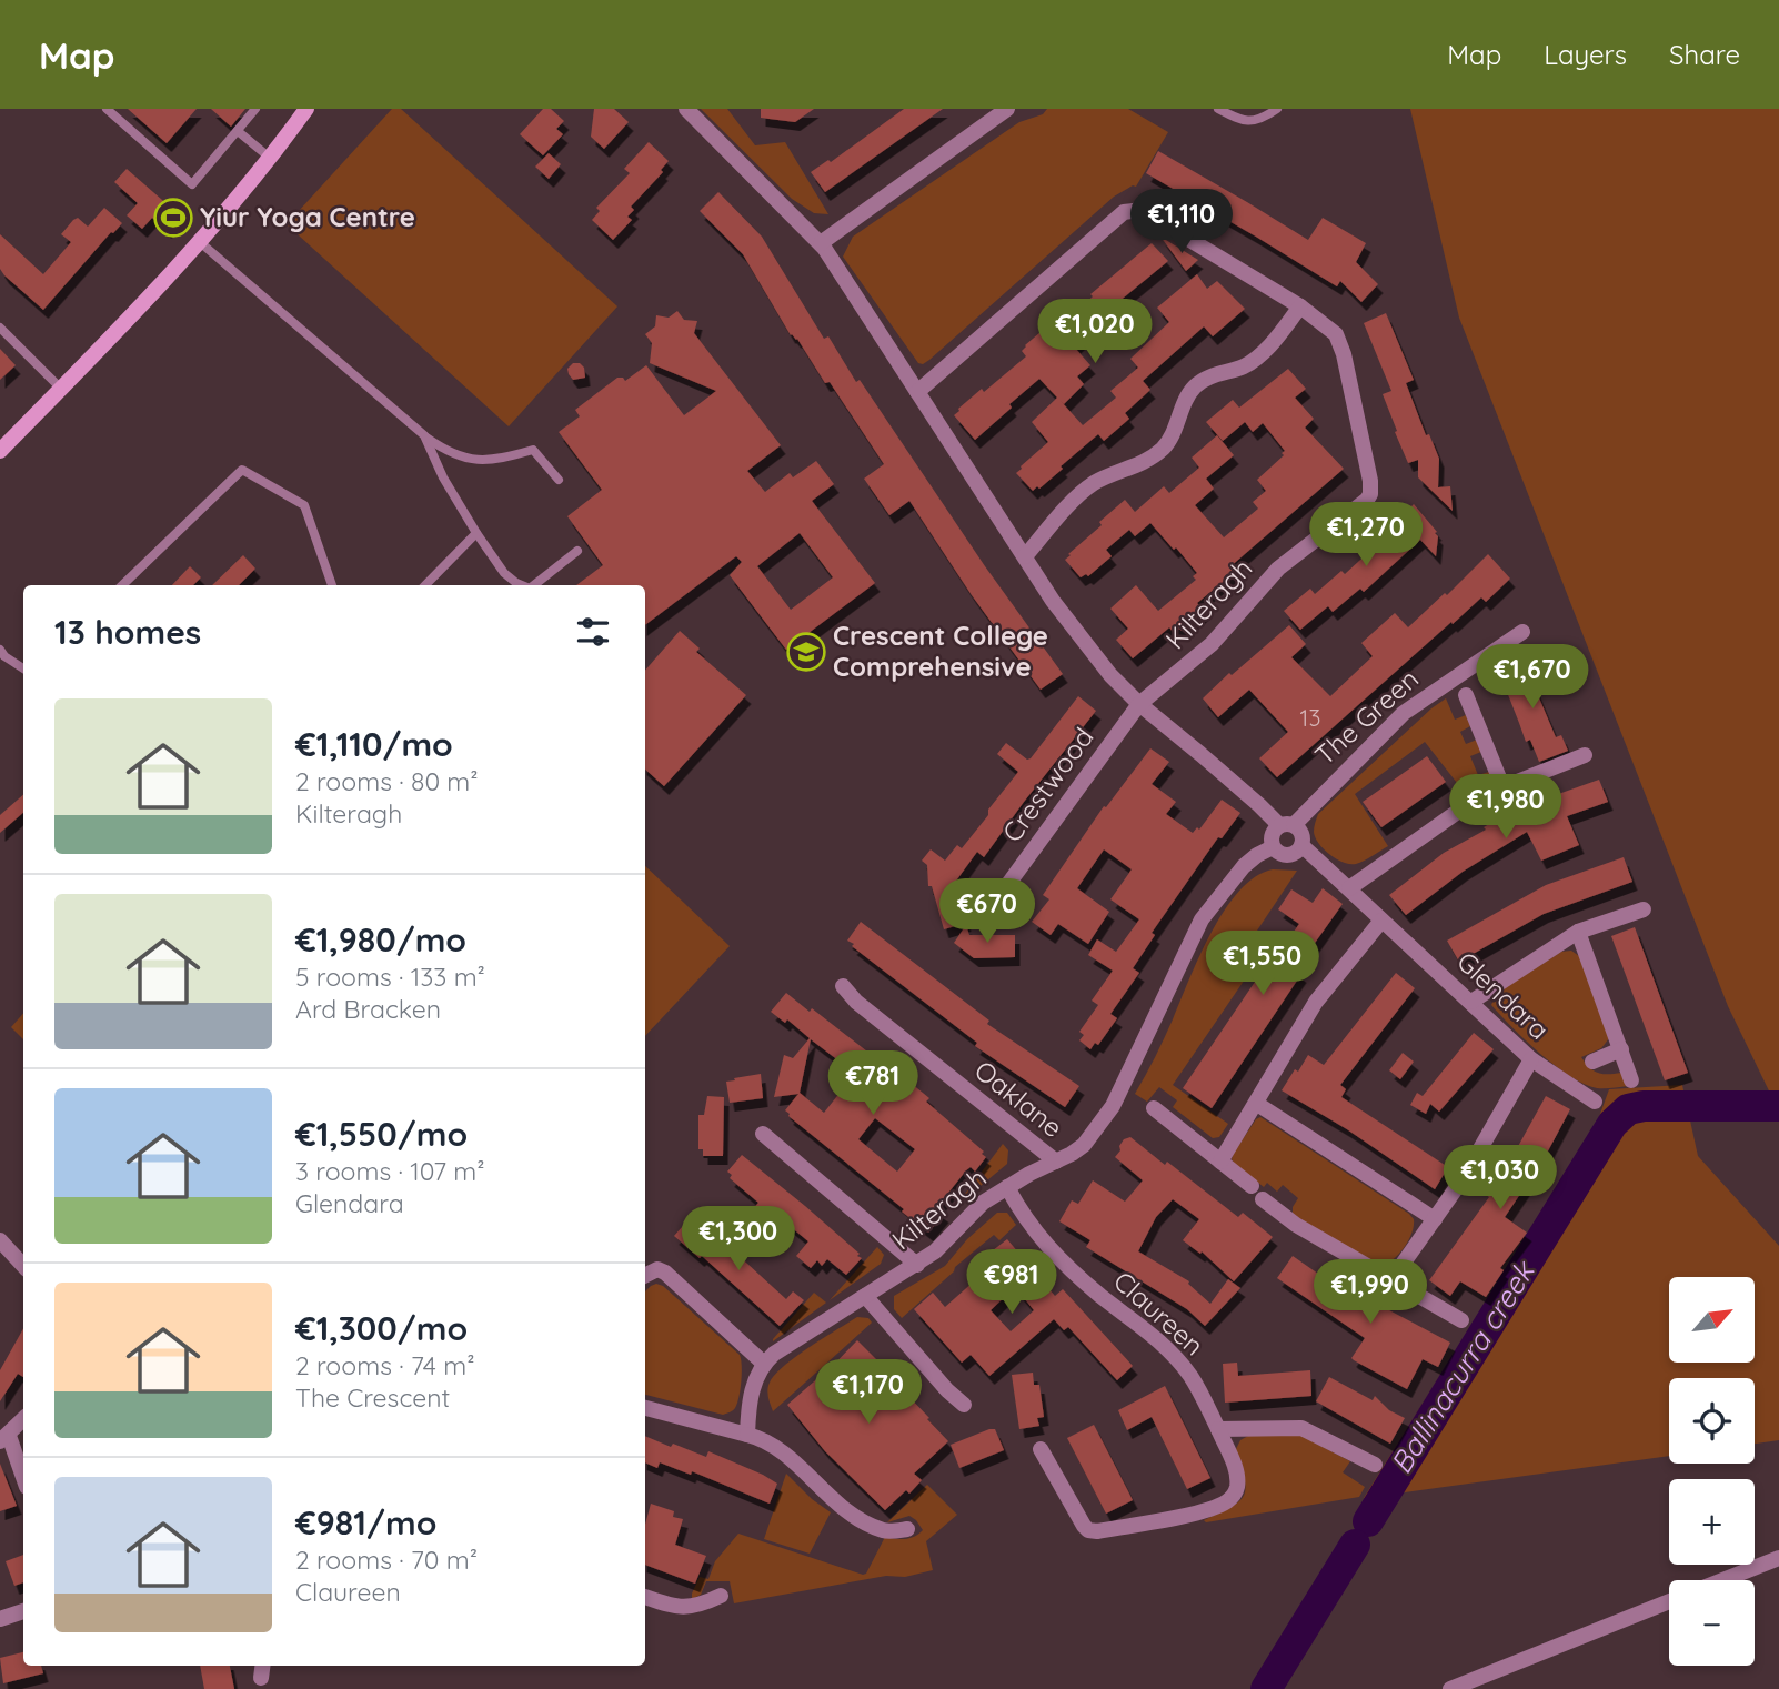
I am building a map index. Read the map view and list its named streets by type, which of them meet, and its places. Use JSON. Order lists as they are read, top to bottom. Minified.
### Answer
{"streets":{"street":["Kilteragh","The Green","Crestwood","Glendara","Oaklane","Claureen"]},"crossings":[["Kilteragh","The Green"],["Kilteragh","Crestwood"],["Kilteragh","Glendara"],["Kilteragh","Oaklane"],["Kilteragh","Claureen"],["The Green","Glendara"]],"water":["Ballinacurra creek"],"places":{"sports":["Yiur Yoga Centre"],"school or university":["Crescent College Comprehensive"]},"house_numbers":["13"],"north":"top right","page":{"header":"Map","nav":["Map","Layers","Share"],"price":["€1,110","€1,020","€1,270","€1,670","€1,980","€670","€1,550","€781","€1,030","€1,300","€981","€1,990","€1,170"],"heading":"13 homes","list":[{"name":"€1,110/mo","note":"2 rooms · 80 m² · Kilteragh"},{"name":"€1,980/mo","note":"5 rooms · 133 m² · Ard Bracken"},{"name":"€1,550/mo","note":"3 rooms · 107 m² · Glendara"},{"name":"€1,300/mo","note":"2 rooms · 74 m² · The Crescent"},{"name":"€981/mo","note":"2 rooms · 70 m² · Claureen"}],"map_buttons":["+","−"]}}
